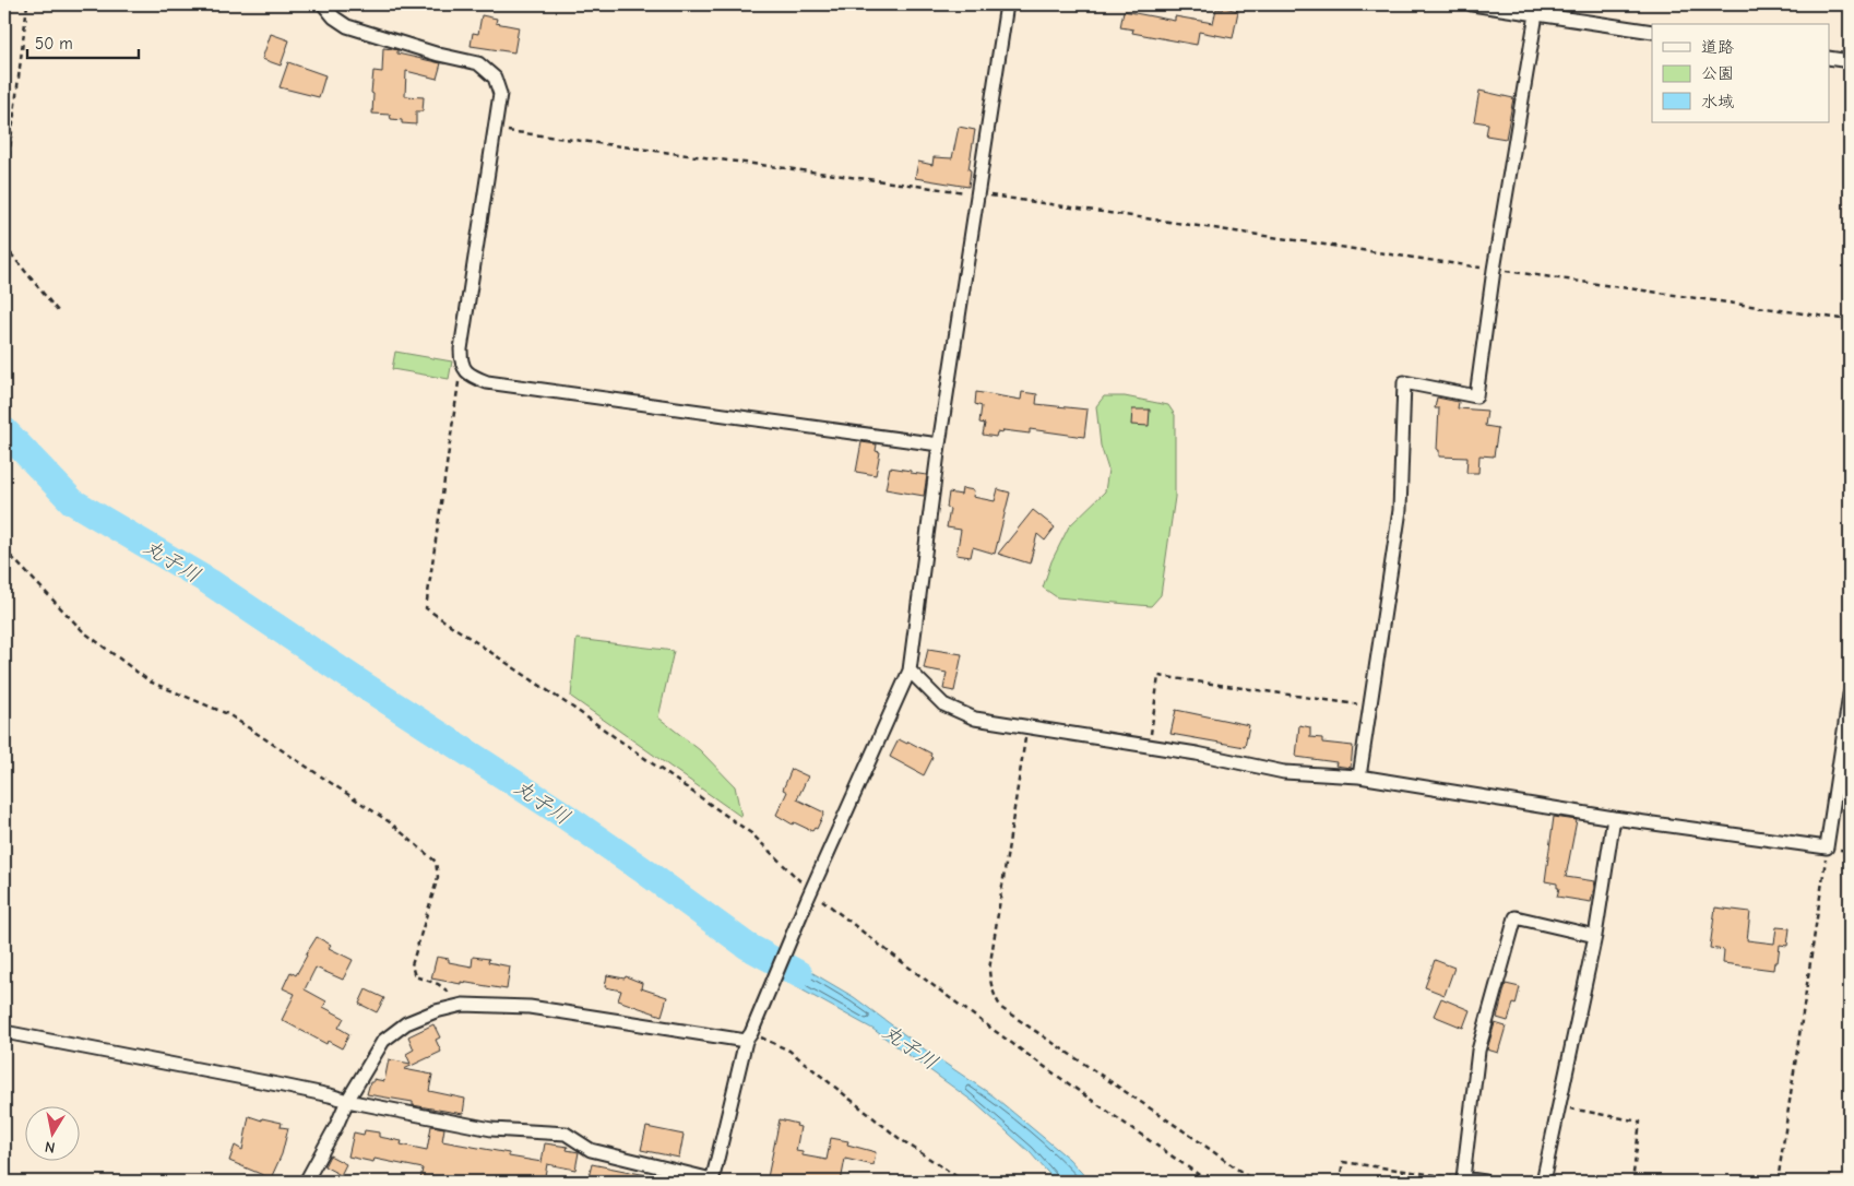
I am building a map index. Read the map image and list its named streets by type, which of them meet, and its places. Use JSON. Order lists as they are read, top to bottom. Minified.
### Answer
{"water":["丸子川"],"legend":["道路","公園","水域"],"scale_bar":"50 m","north":"bottom"}
